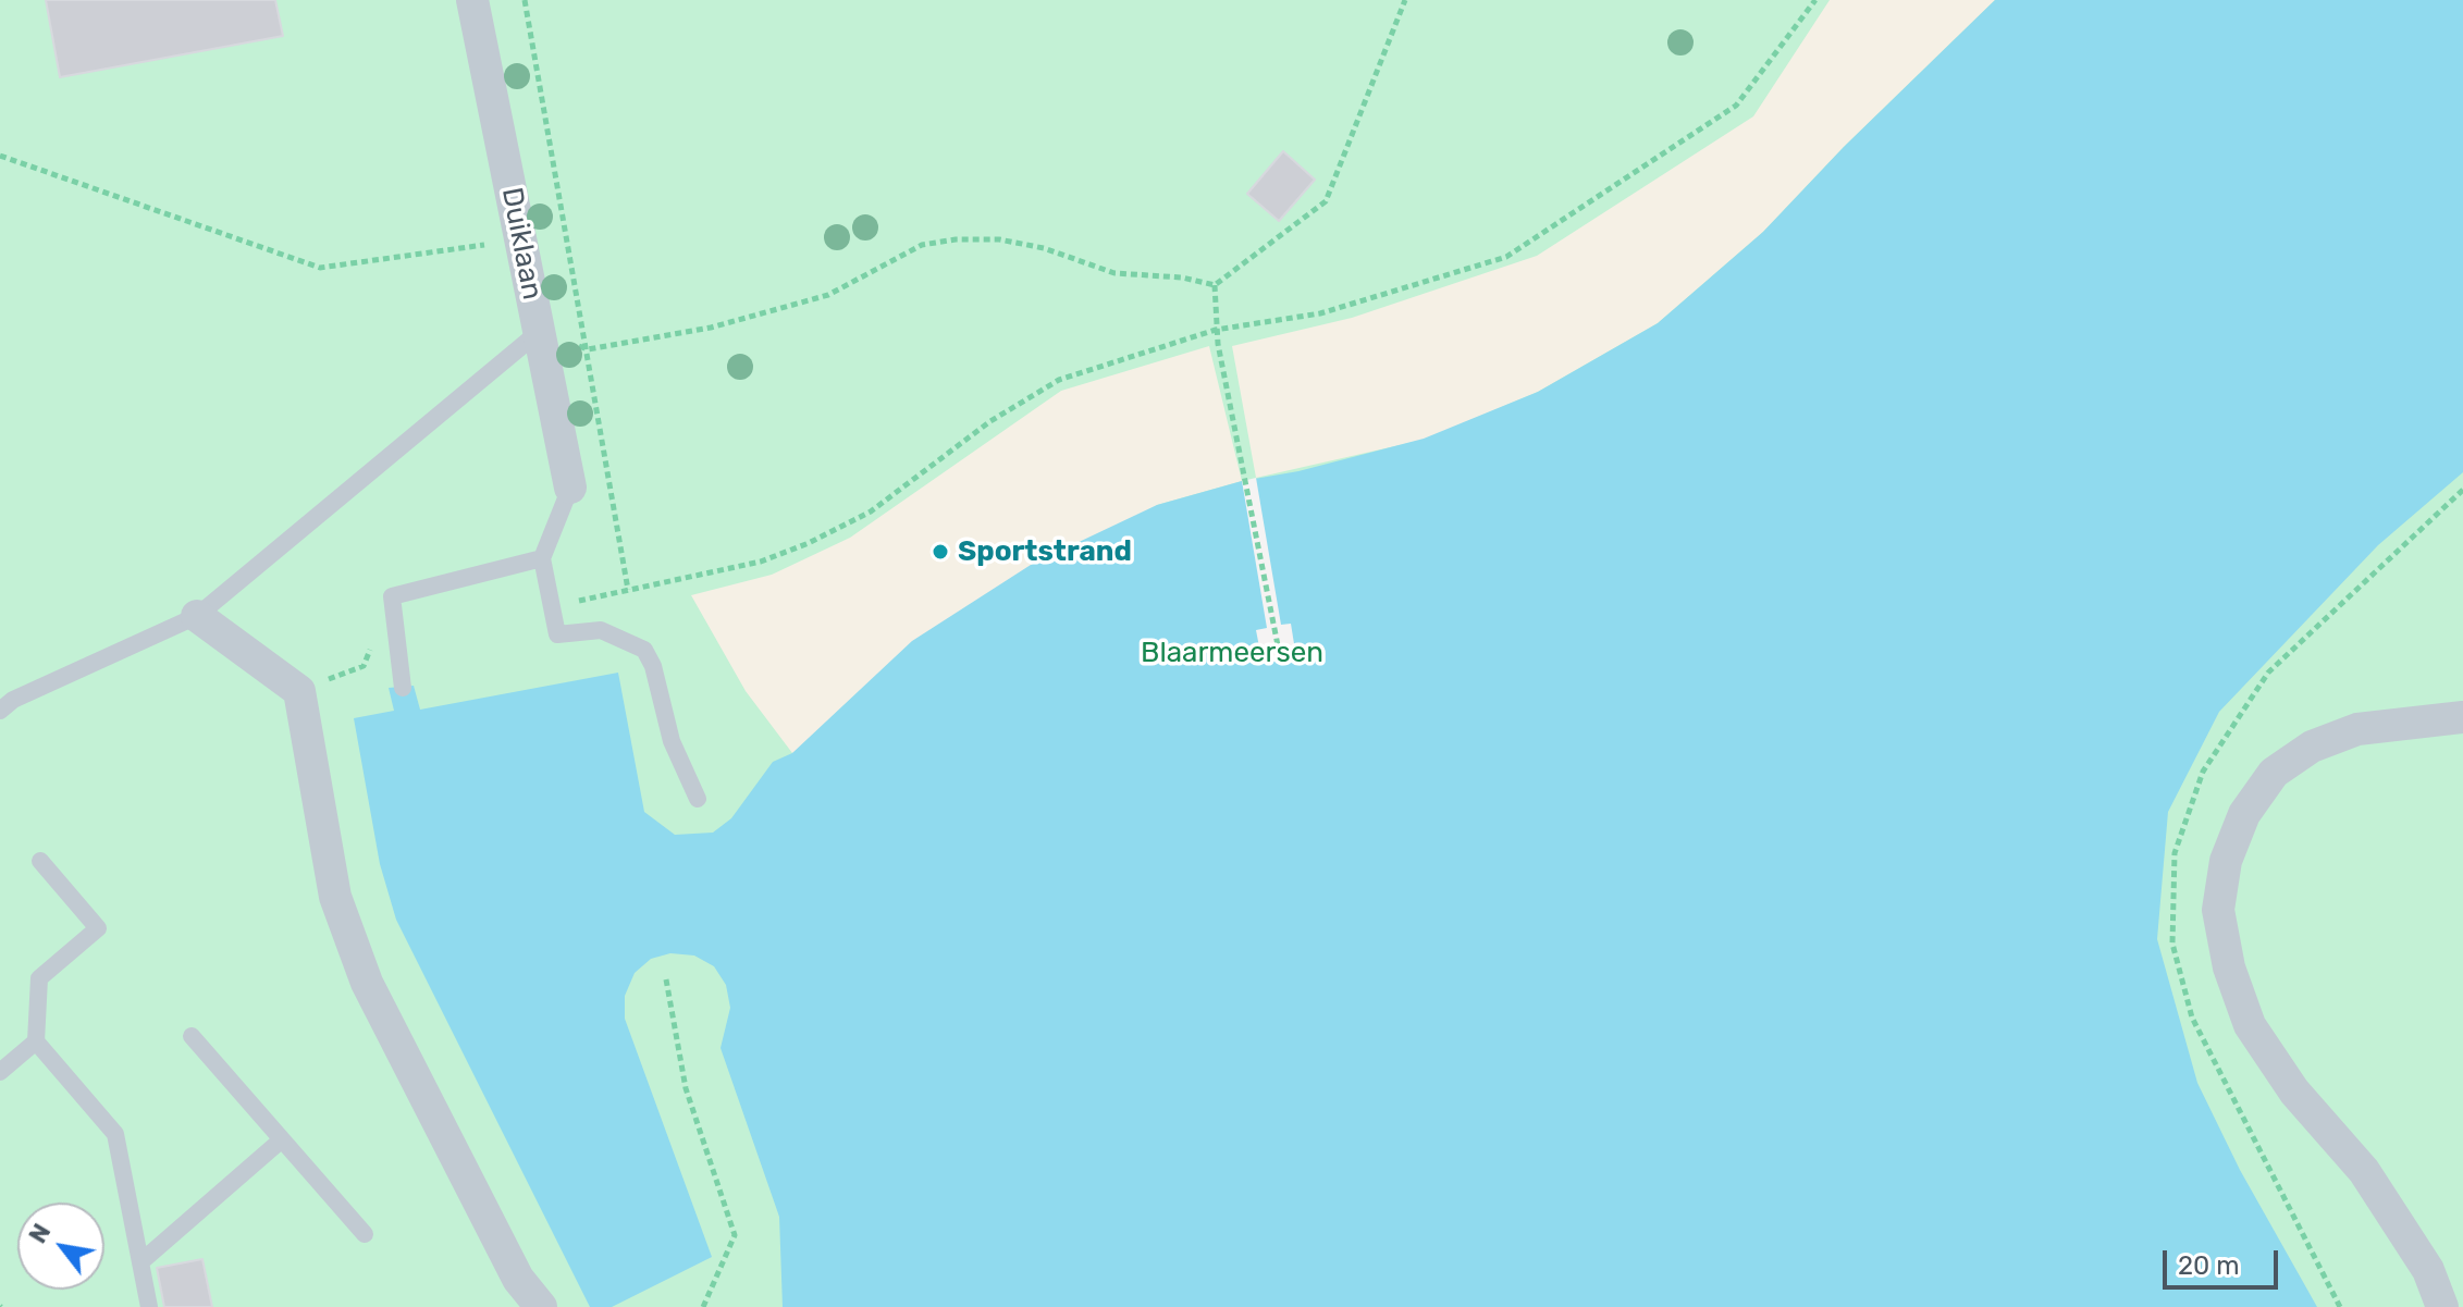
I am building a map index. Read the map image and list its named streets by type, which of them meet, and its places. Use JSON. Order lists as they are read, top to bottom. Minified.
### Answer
{"streets":{"street":["Duiklaan"]},"parks":["Blaarmeersen"],"places":["Sportstrand"],"scale_bar":"20 m","north":"top left"}
